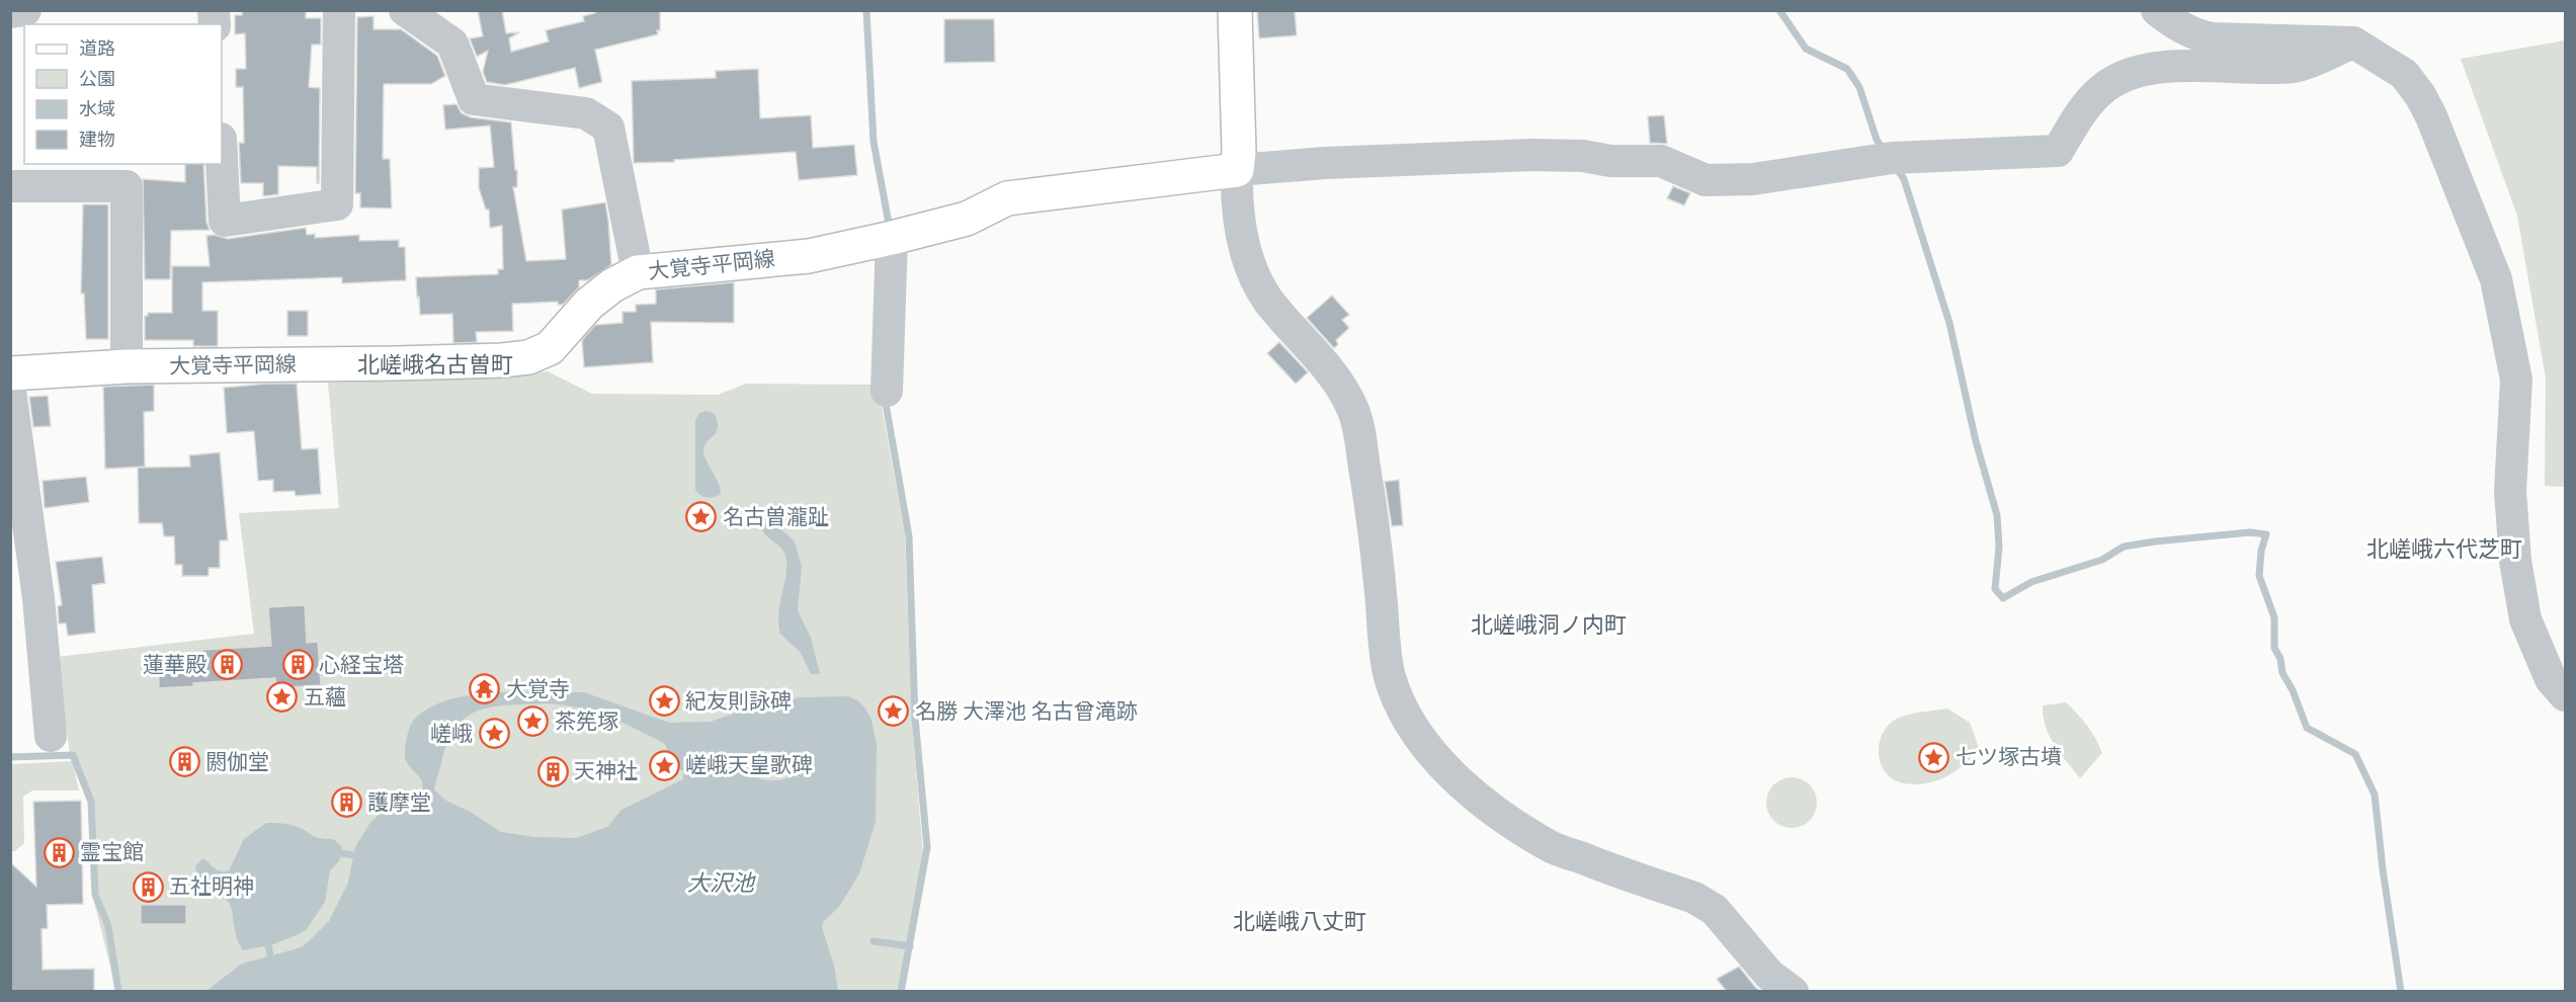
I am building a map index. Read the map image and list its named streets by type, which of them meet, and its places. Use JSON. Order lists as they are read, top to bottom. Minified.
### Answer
{"streets":{"main road":["大覚寺平岡線"]},"districts":["北嵯峨名古曽町","北嵯峨六代芝町","北嵯峨洞ノ内町","北嵯峨八丈町"],"water":["大沢池"],"places":{"place":["名古曽瀧趾","五蘊","紀友則詠碑","名勝 大澤池 名古曾滝跡","茶筅塚","嵯峨","七ツ塚古墳","嵯峨天皇歌碑"],"building":["蓮華殿","心経宝塔","閼伽堂","天神社","護摩堂","霊宝館","五社明神"],"temple":["大覚寺"]},"legend":["道路","公園","水域","建物"]}
